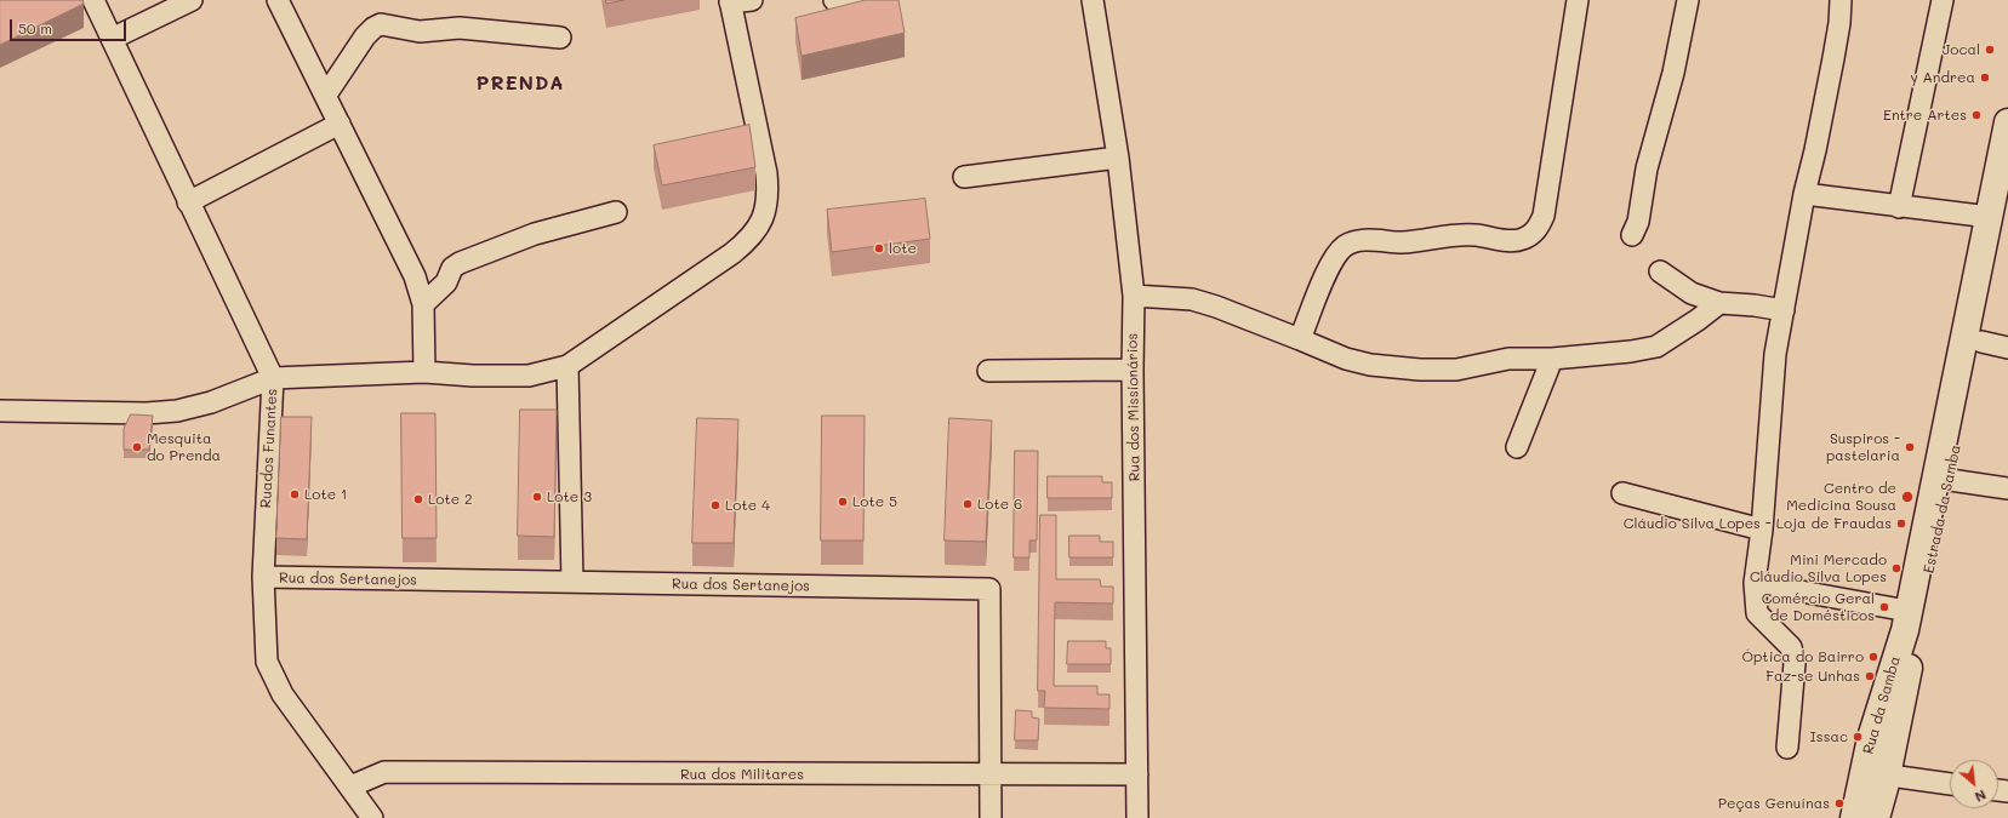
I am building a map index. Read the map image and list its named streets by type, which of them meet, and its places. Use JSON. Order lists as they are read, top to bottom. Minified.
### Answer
{"streets":{"main road":["Estrada da Samba","Rua da Samba"],"street":["Rua dos Missionários","Ruados Funantes","Rua dos Sertanejos","Rua dos Militares"]},"crossings":[["Rua dos Missionários","Rua dos Militares"],["Ruados Funantes","Rua dos Sertanejos"],["Ruados Funantes","Rua dos Militares"],["Estrada da Samba","Rua da Samba"],["Rua dos Sertanejos","Rua dos Militares"]],"districts":["PRENDA"],"places":["Jocal","y Andrea","Entre Artes","lote","Mesquita do Prenda","Suspiros - pastelaria","Lote 1","Lote 3","Centro de Medicina Sousa","Lote 2","Lote 5","Lote 6","Lote 4","Cláudio Silva Lopes - Loja de Fraudas","Mini Mercado Cláudio Silva Lopes","Comércio Geral de Domésticos","Óptica do Bairro","Faz-se Unhas","Issac","Peças Genuínas"],"scale_bar":"50 m","north":"bottom right"}
